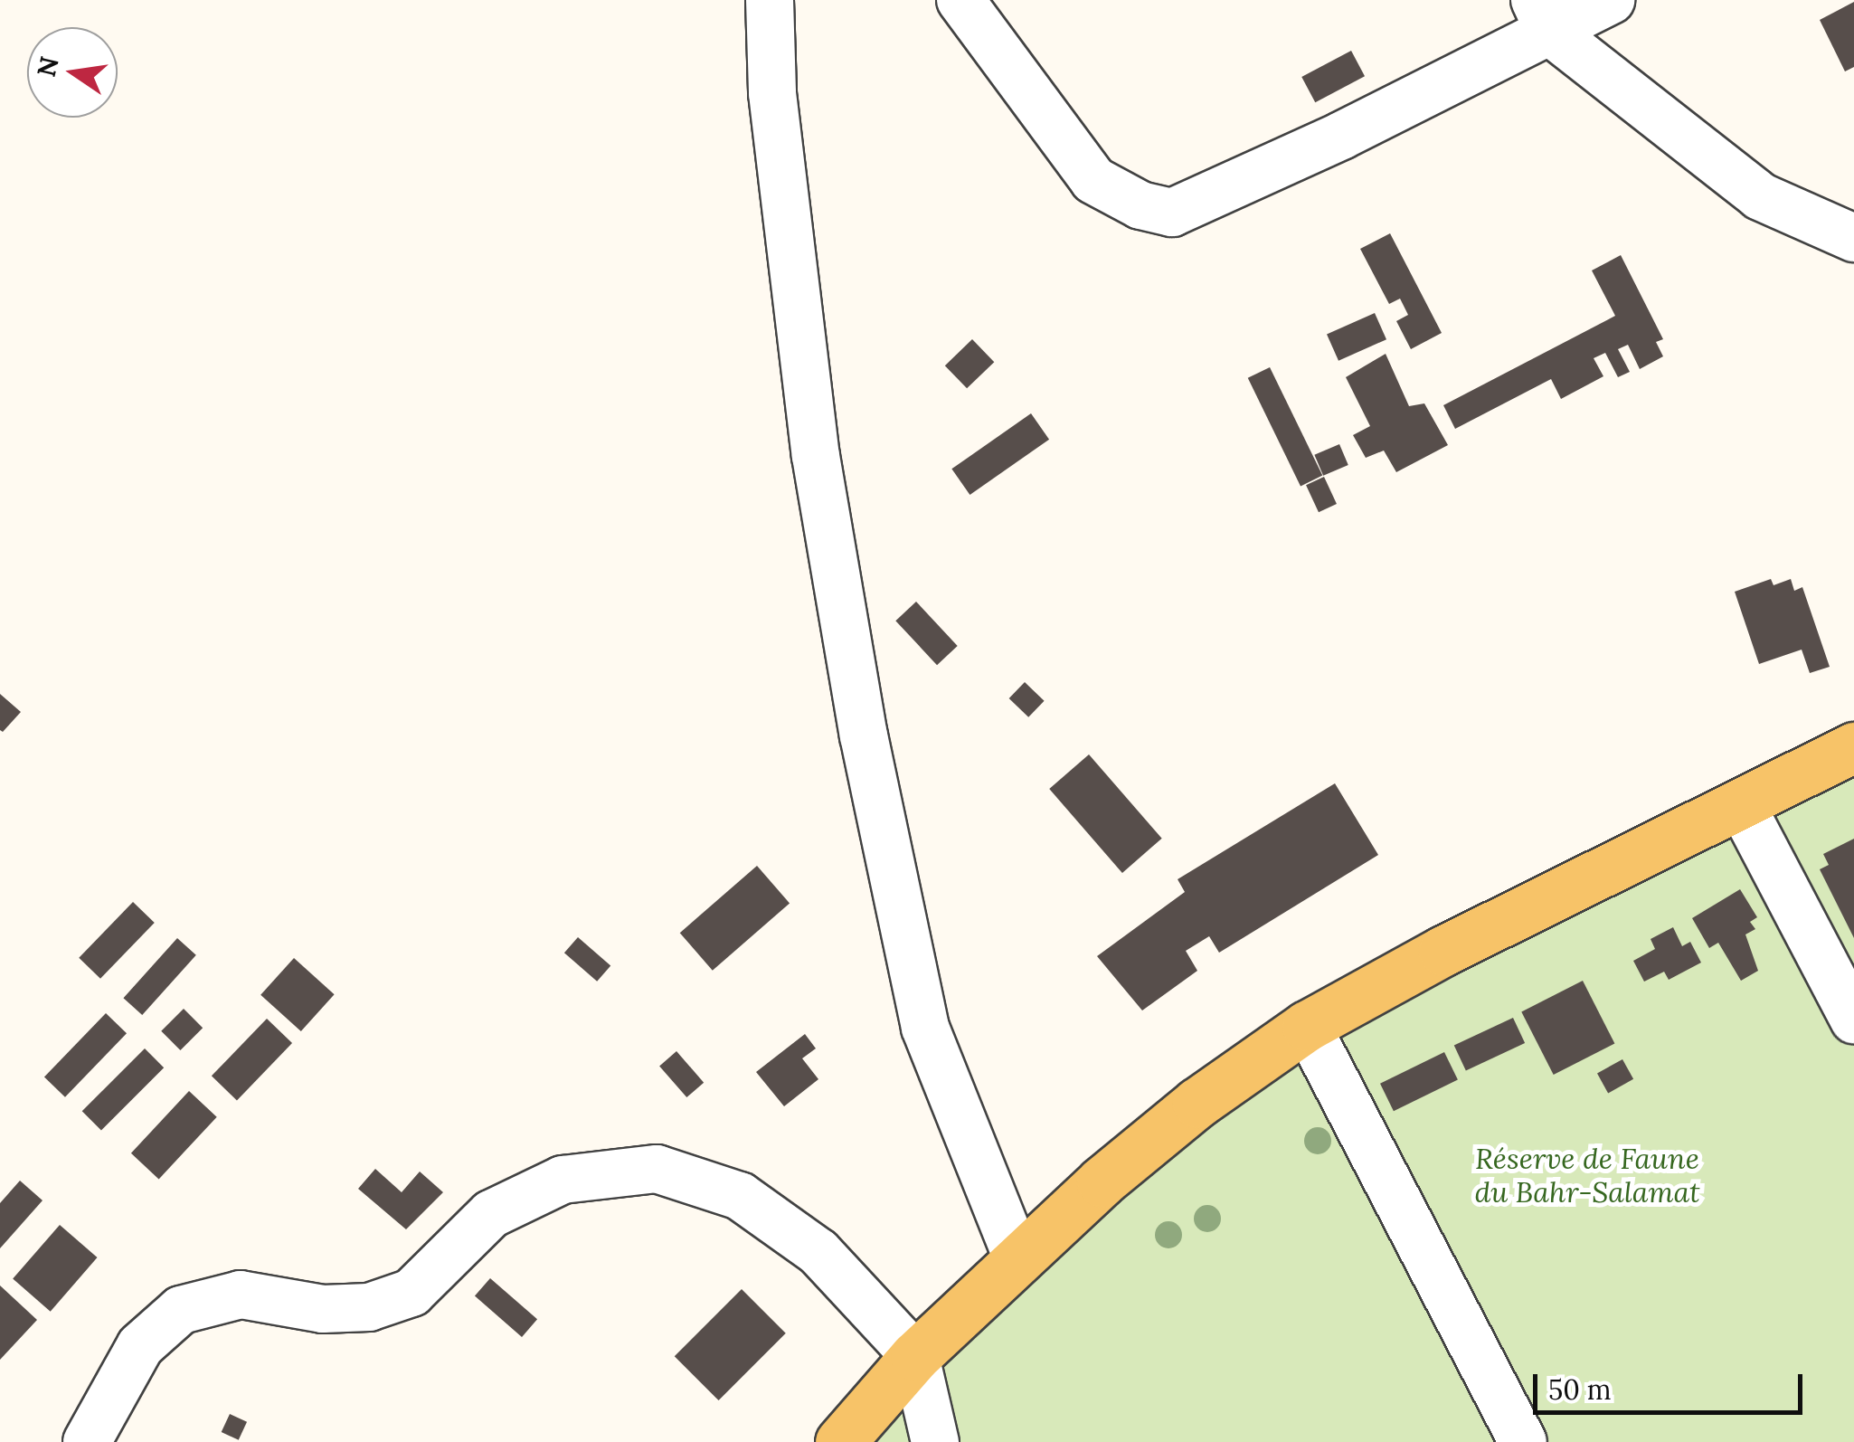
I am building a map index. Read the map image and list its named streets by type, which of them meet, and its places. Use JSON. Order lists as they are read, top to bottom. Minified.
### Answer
{"parks":["Réserve de Faune du Bahr-Salamat"],"scale_bar":"50 m","north":"left"}
